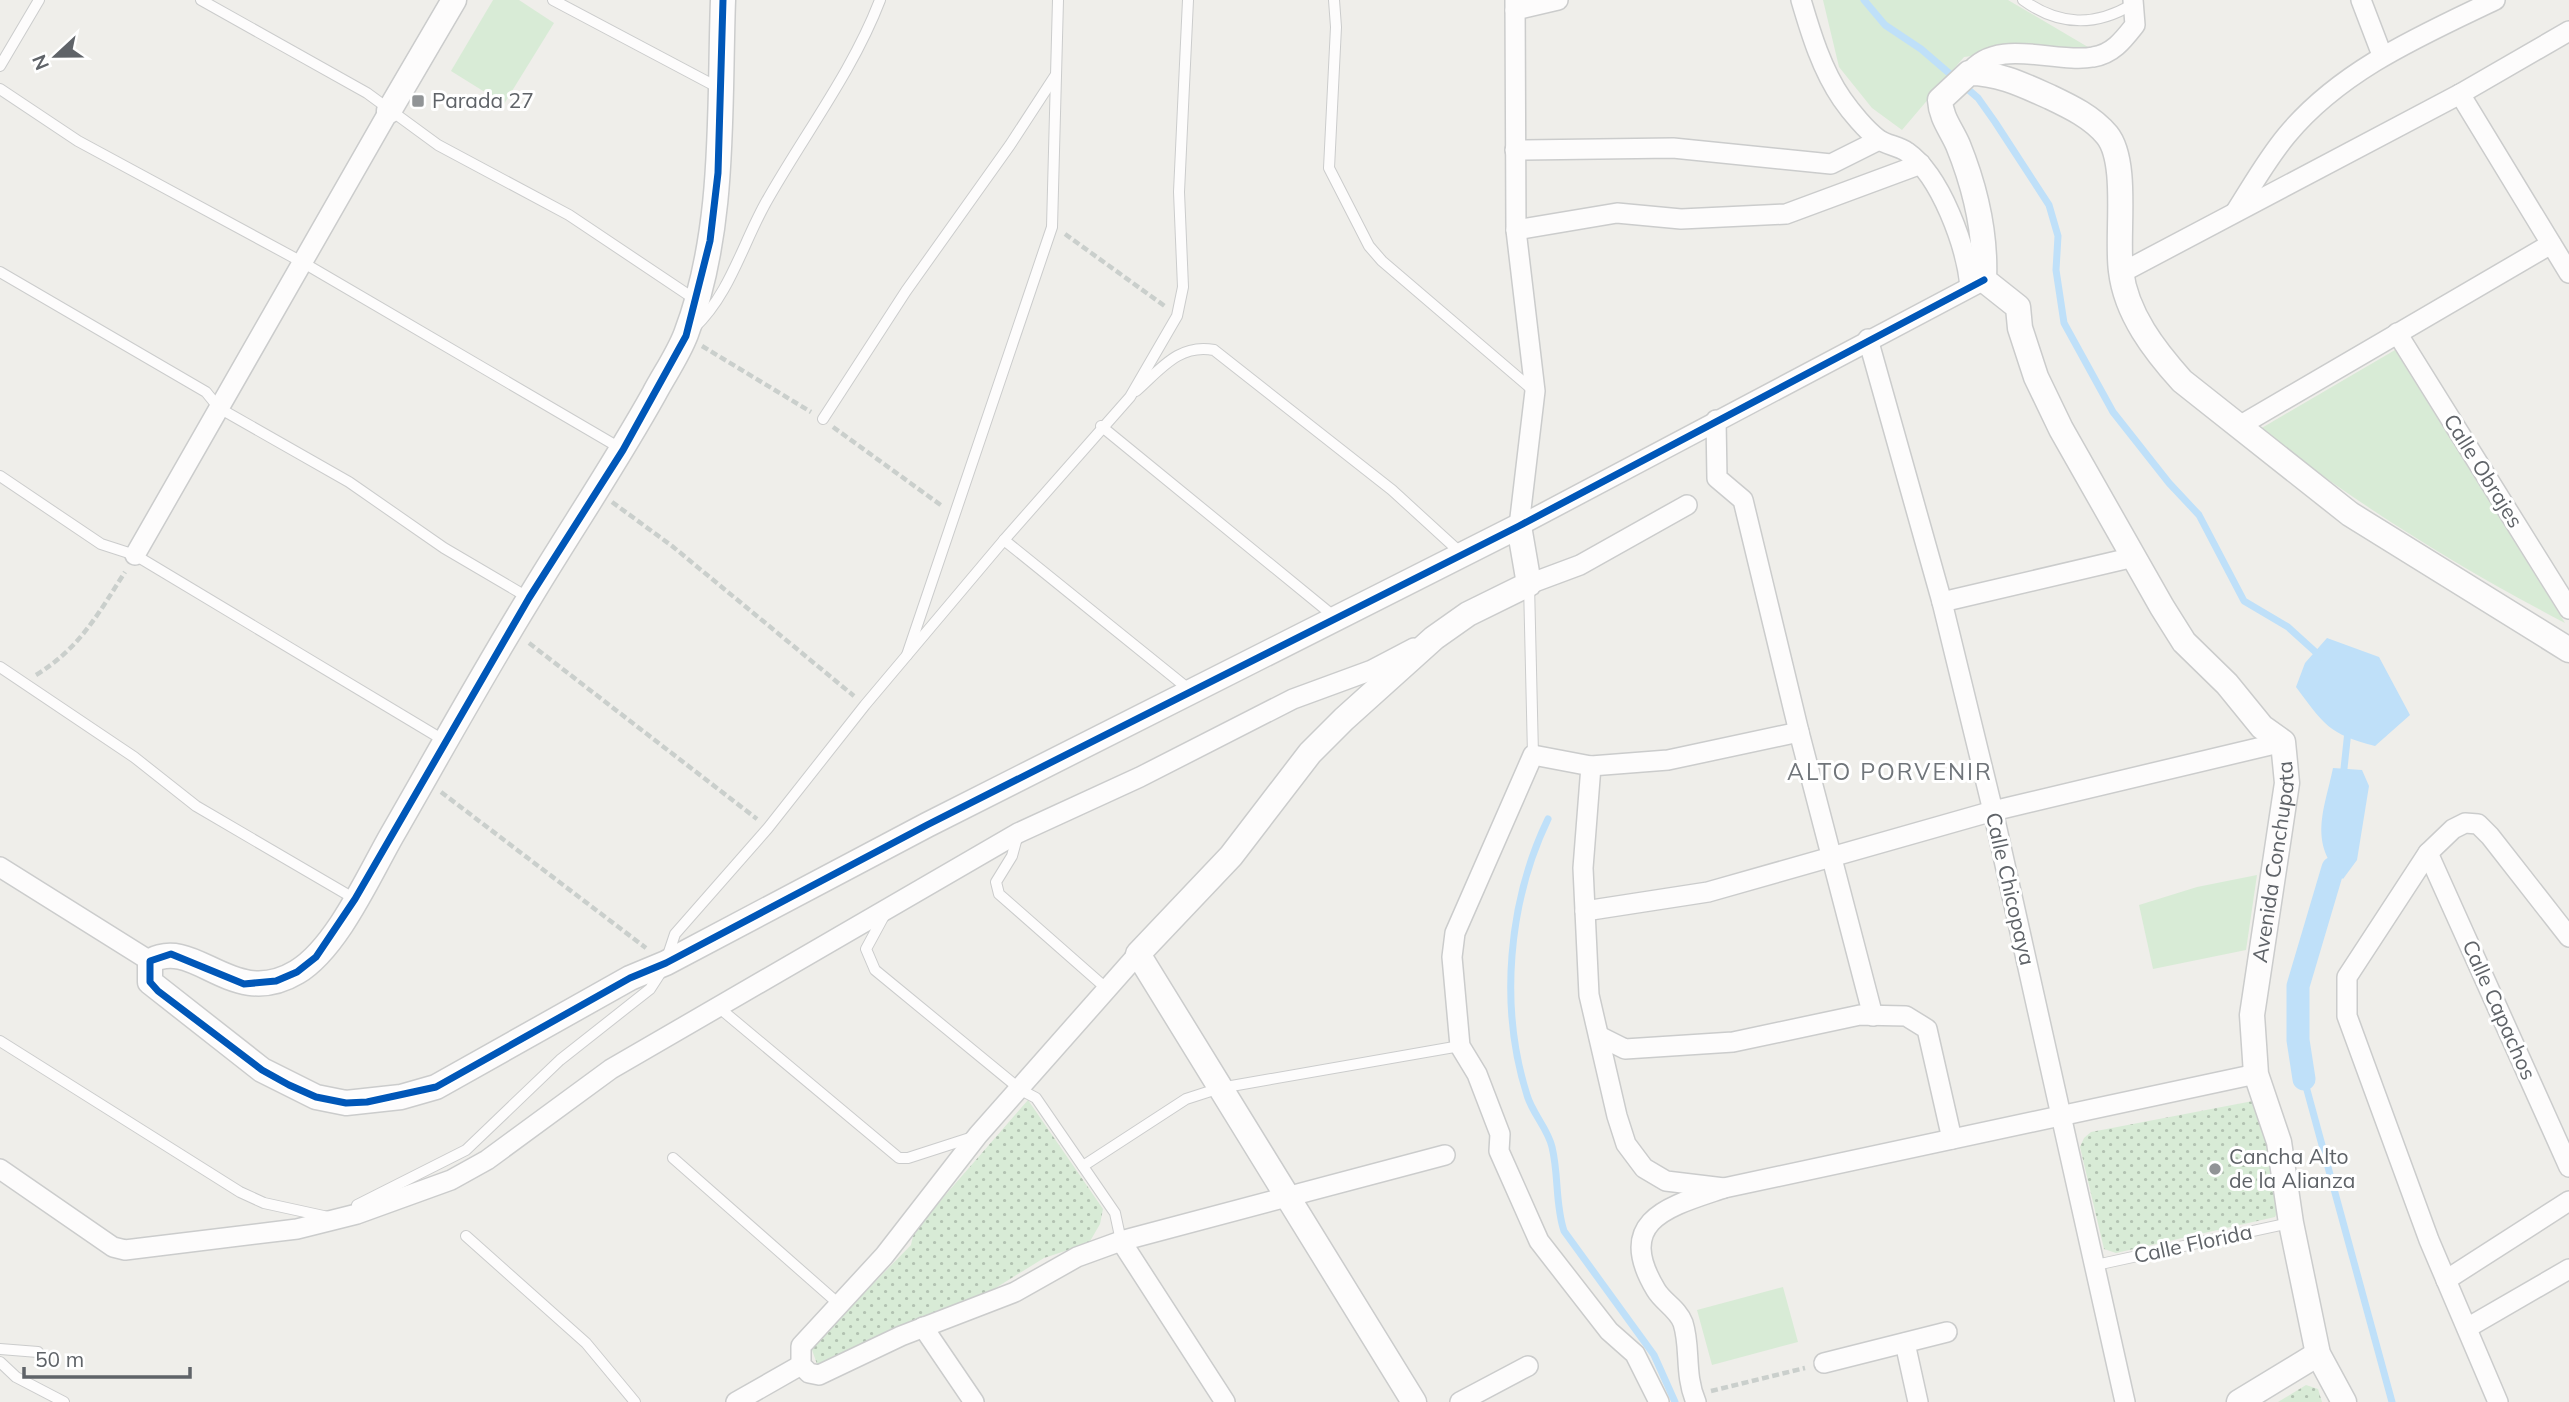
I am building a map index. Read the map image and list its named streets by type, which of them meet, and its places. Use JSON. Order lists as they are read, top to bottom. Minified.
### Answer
{"streets":{"street":["Calle Obrajes","Avenida Conchupata","Calle Chicopaya","Calle Capachos"],"lane":["Calle Florida"]},"crossings":[["Avenida Conchupata","Calle Florida"],["Calle Chicopaya","Calle Florida"]],"districts":["ALTO PORVENIR"],"places":{"transit":["Parada 27"],"other":["Cancha Alto de la Alianza"]},"scale_bar":"50 m","north":"left"}
